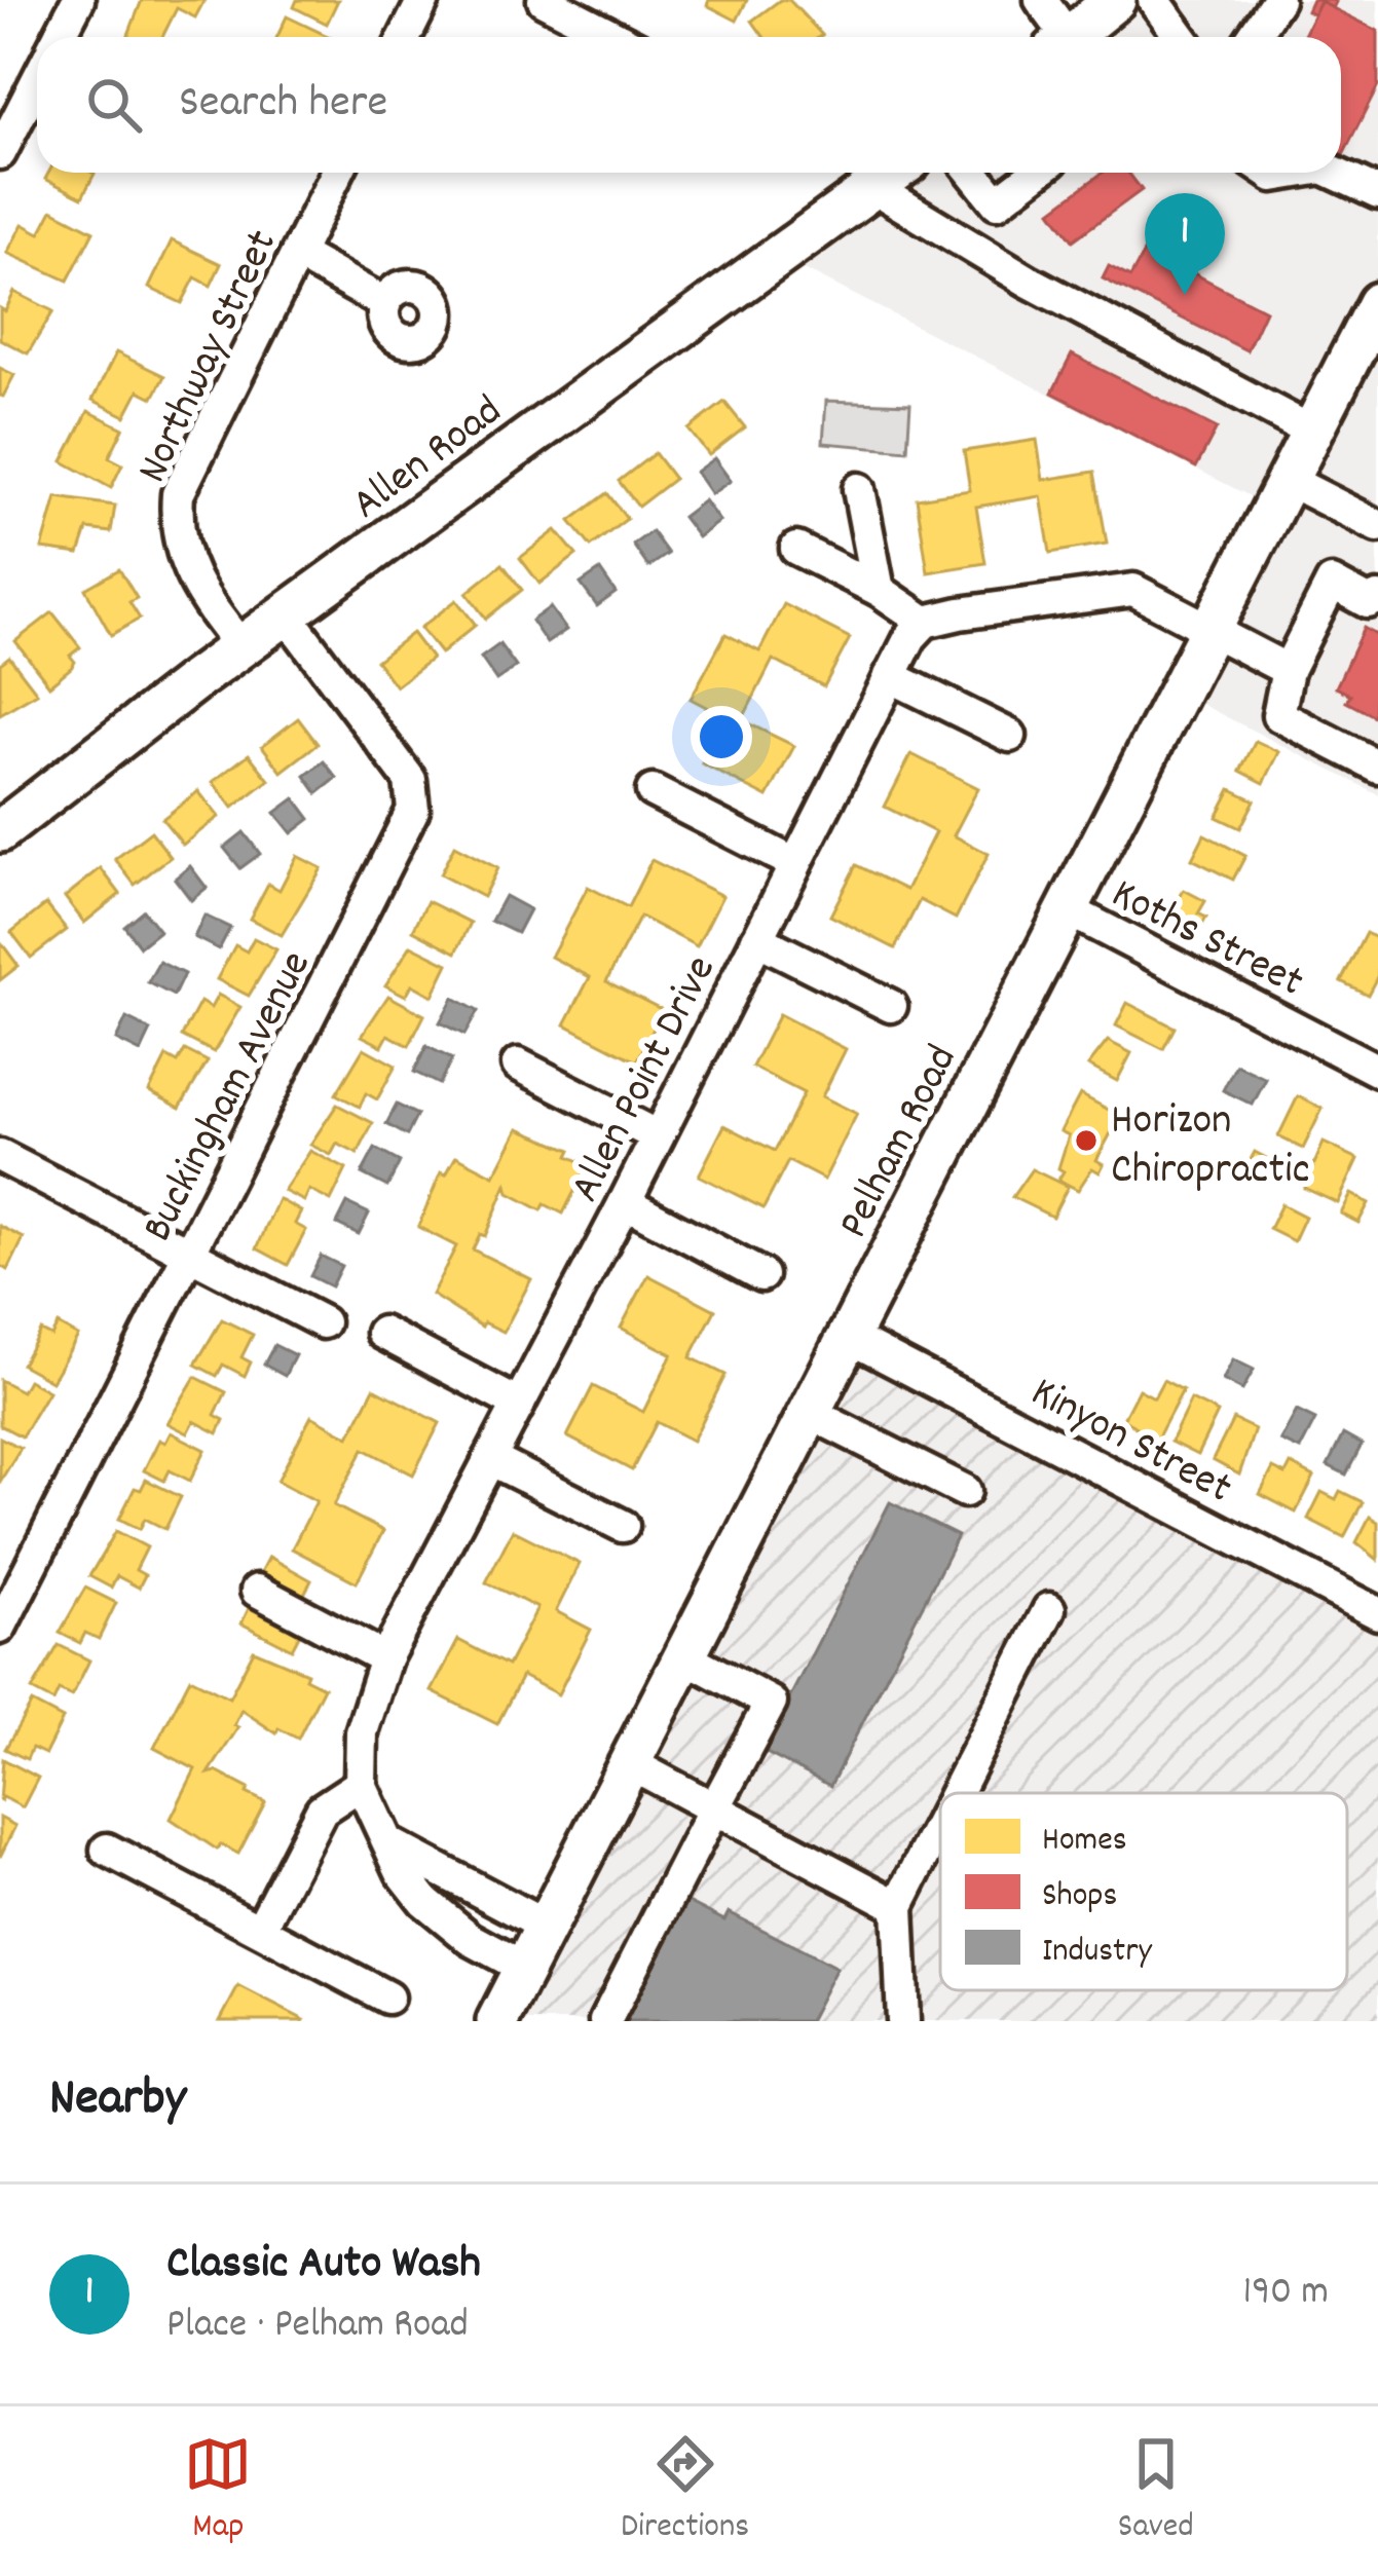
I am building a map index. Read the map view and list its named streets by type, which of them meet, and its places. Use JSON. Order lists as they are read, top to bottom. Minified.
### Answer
{"streets":{"main road":["Allen Road","Pelham Road"],"street":["Northway Street","Koths Street","Allen Point Drive","Buckingham Avenue","Kinyon Street"]},"crossings":[["Northway Street","Allen Road"],["Allen Road","Buckingham Avenue"],["Koths Street","Pelham Road"],["Pelham Road","Kinyon Street"]],"places":["Horizon Chiropractic"],"legend":["Homes","Shops","Industry"],"page":{"search":"Search here","pins":"1","heading":"Nearby","list":[{"mark":"1","name":"Classic Auto Wash","note":"Place · Pelham Road","value":"190 m"}],"nav":["Map","Directions","Saved"]}}
